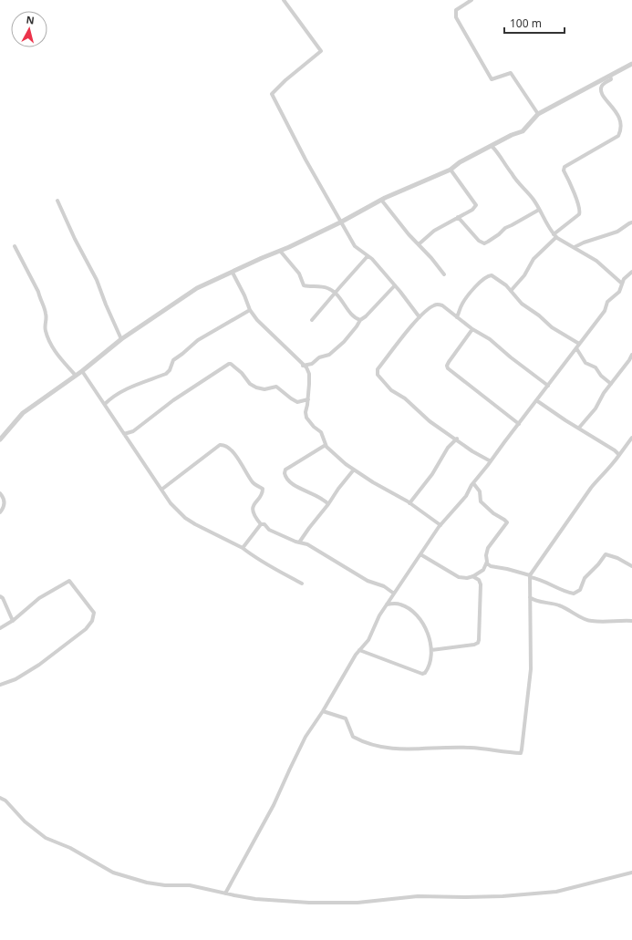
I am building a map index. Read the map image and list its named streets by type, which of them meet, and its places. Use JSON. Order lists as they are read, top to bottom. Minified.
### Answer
{"scale_bar":"100 m","north":"top"}
